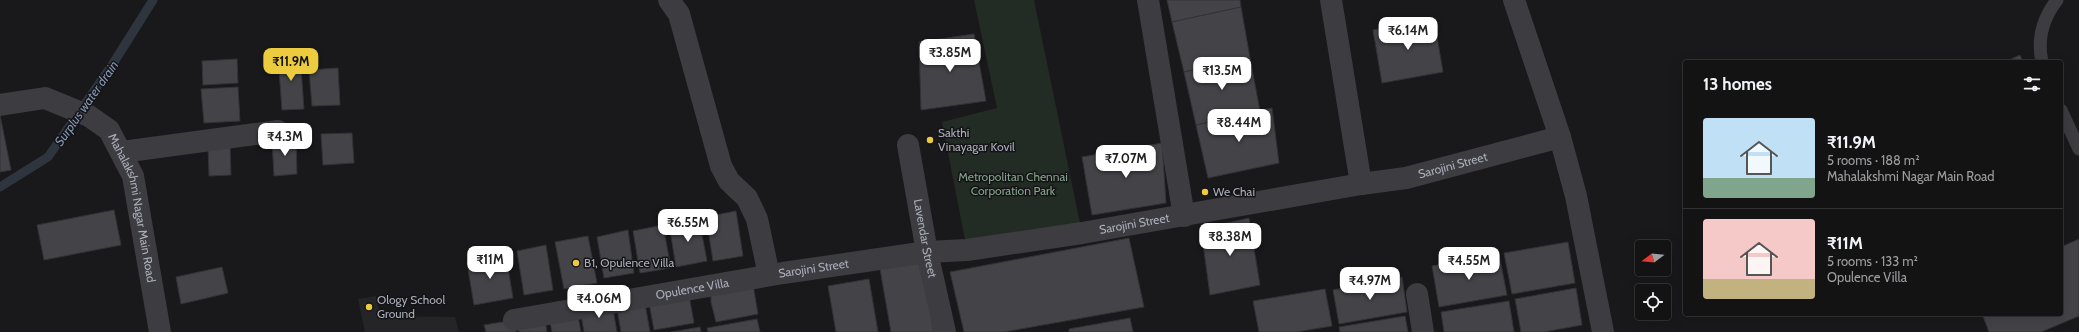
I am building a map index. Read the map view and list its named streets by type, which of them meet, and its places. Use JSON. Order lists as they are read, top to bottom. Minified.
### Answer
{"streets":{"street":["Sarojini Street","Mahalakshmi Nagar Main Road","Lavendar Street","Opulence Villa"]},"crossings":[["Sarojini Street","Lavendar Street"],["Sarojini Street","Opulence Villa"]],"water":["Surplus water drain"],"parks":["Metropolitan Chennai Corporation Park"],"places":["Sakthi Vinayagar Kovil","We Chai","B1, Opulence Villa","Ology School Ground"],"north":"left","page":{"price":["₹6.14M","₹3.85M","₹11.9M","₹13.5M","₹8.44M","₹4.3M","₹7.07M","₹6.55M","₹8.38M","₹11M","₹4.55M","₹4.97M","₹4.06M"],"heading":"13 homes","list":[{"name":"₹11.9M","note":"5 rooms · 188 m² · Mahalakshmi Nagar Main Road"},{"name":"₹11M","note":"5 rooms · 133 m² · Opulence Villa"}]}}
